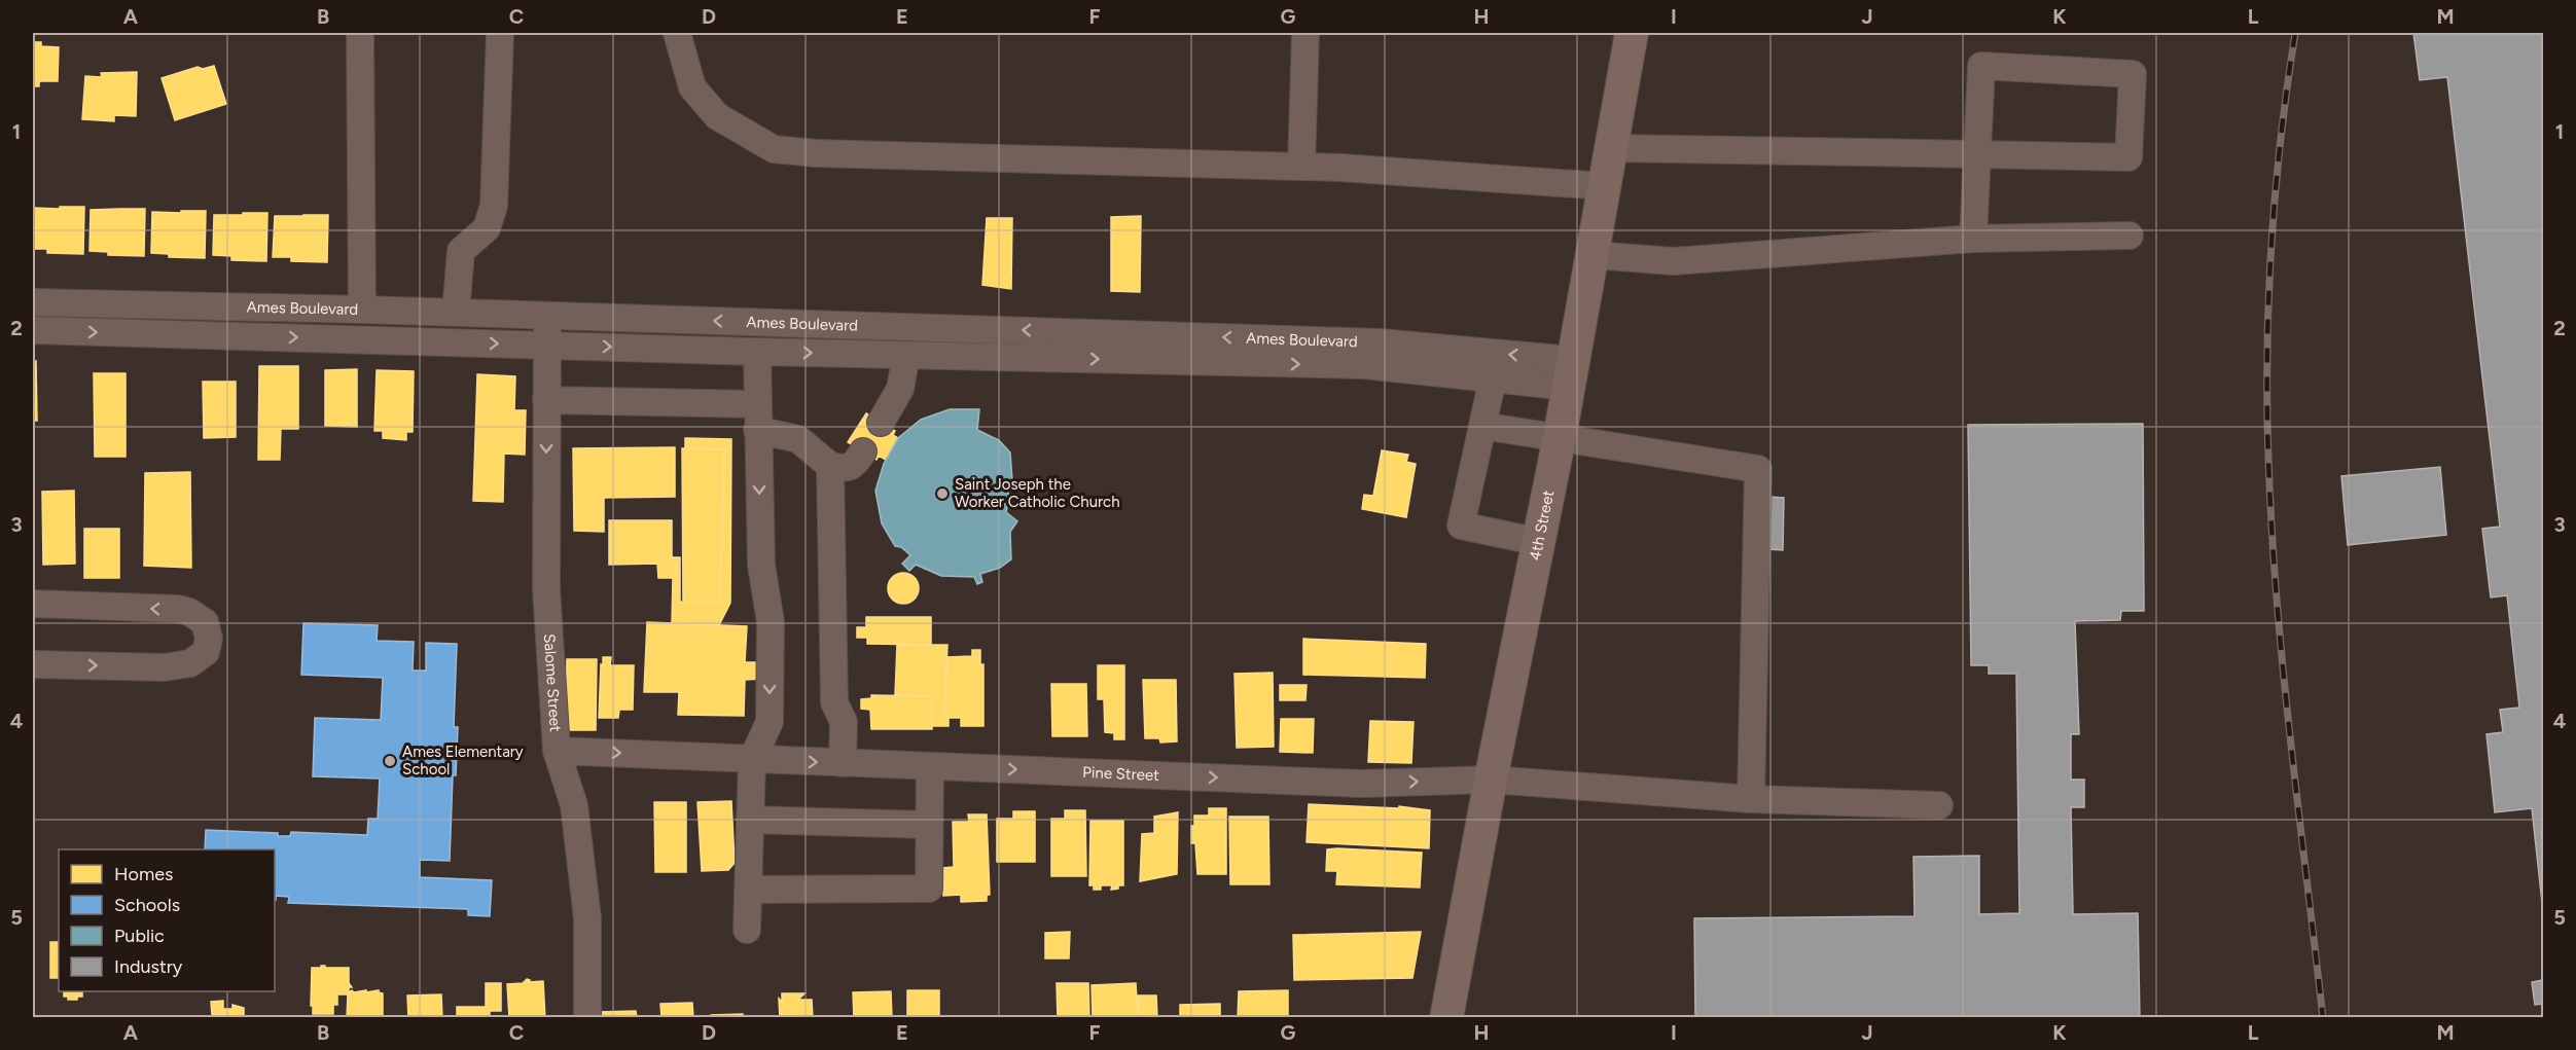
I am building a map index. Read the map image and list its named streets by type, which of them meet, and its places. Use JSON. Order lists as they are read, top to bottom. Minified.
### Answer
{"streets":{"main road":["4th Street"],"street":["Ames Boulevard","Salome Street","Pine Street"]},"crossings":[["Ames Boulevard","4th Street"],["Ames Boulevard","Salome Street"],["4th Street","Pine Street"],["Salome Street","Pine Street"]],"one_way":["Pine Street"],"places":["Saint Joseph the Worker Catholic Church","Ames Elementary School"],"legend":["Homes","Schools","Public","Industry"],"grid":{"columns":["A","B","C","D","E","F","G","H","I","J","K","L","M"],"rows":["1","2","3","4","5"]}}
